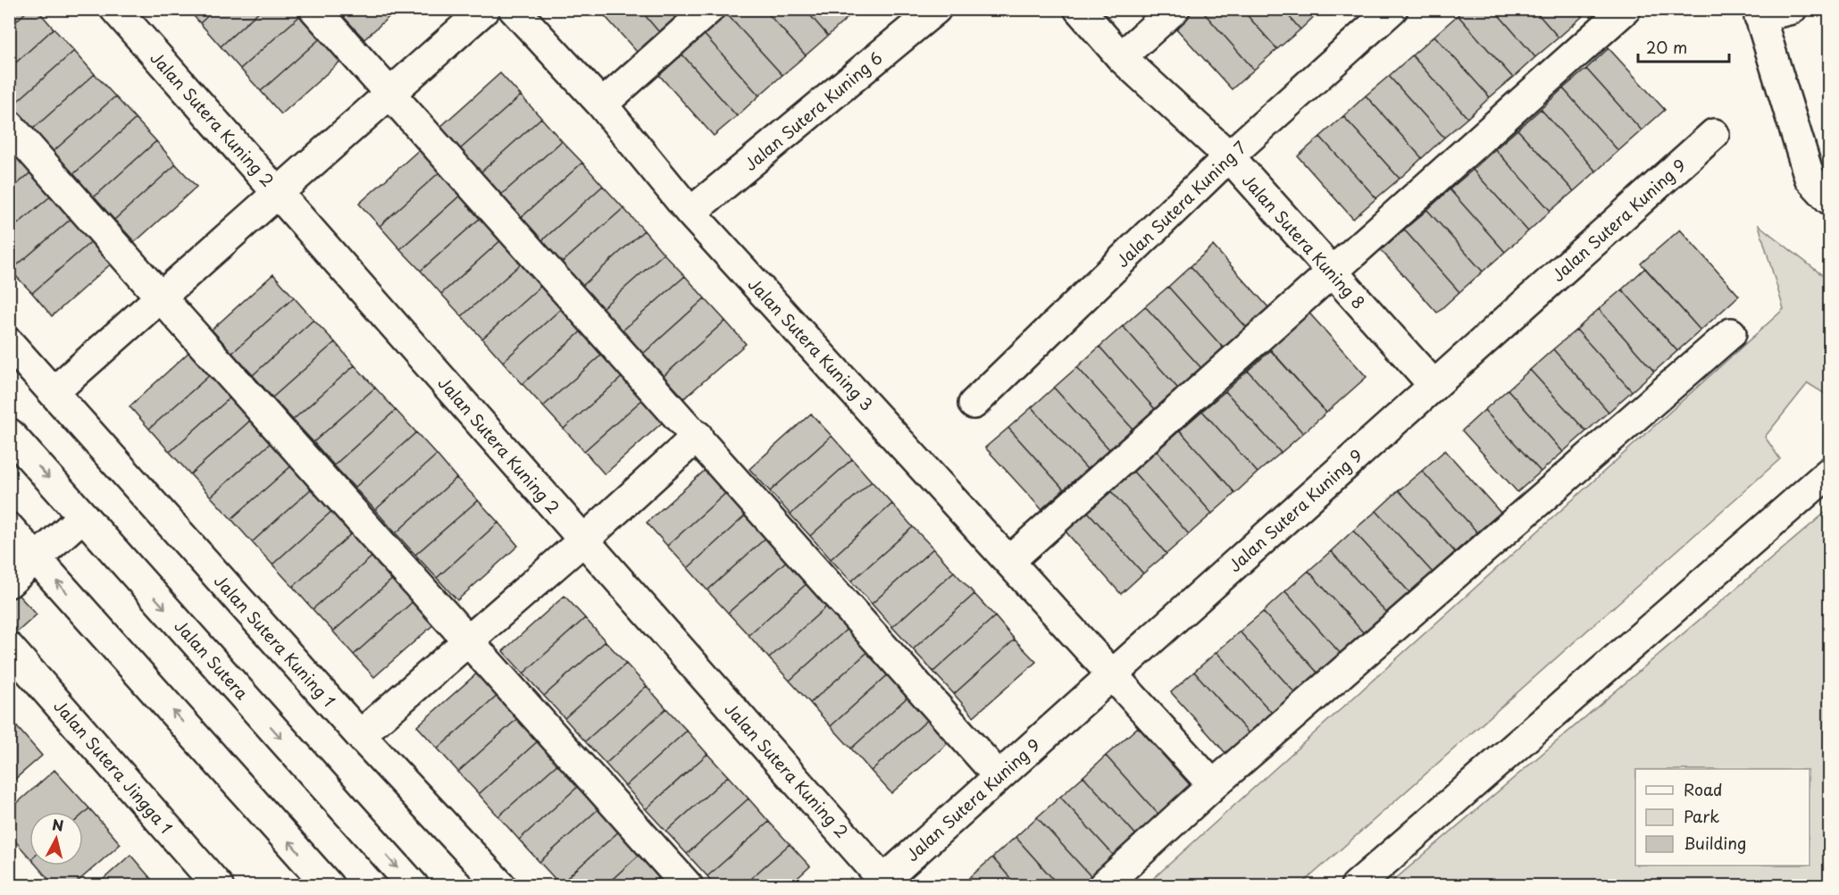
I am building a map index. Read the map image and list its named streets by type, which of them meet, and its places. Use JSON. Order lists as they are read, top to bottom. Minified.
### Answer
{"streets":{"street":["Jalan Sutera Kuning 6","Jalan Sutera Kuning 2","Jalan Sutera Kuning 7","Jalan Sutera Kuning 9","Jalan Sutera Kuning 8","Jalan Sutera Kuning 3","Jalan Sutera Kuning 1","Jalan Sutera","Jalan Sutera Jingga 1"]},"crossings":[["Jalan Sutera Kuning 6","Jalan Sutera Kuning 3"],["Jalan Sutera Kuning 2","Jalan Sutera Kuning 9"],["Jalan Sutera Kuning 7","Jalan Sutera Kuning 8"],["Jalan Sutera Kuning 9","Jalan Sutera Kuning 8"],["Jalan Sutera Kuning 9","Jalan Sutera Kuning 3"]],"legend":["Road","Park","Building"],"scale_bar":"20 m","north":"top"}
